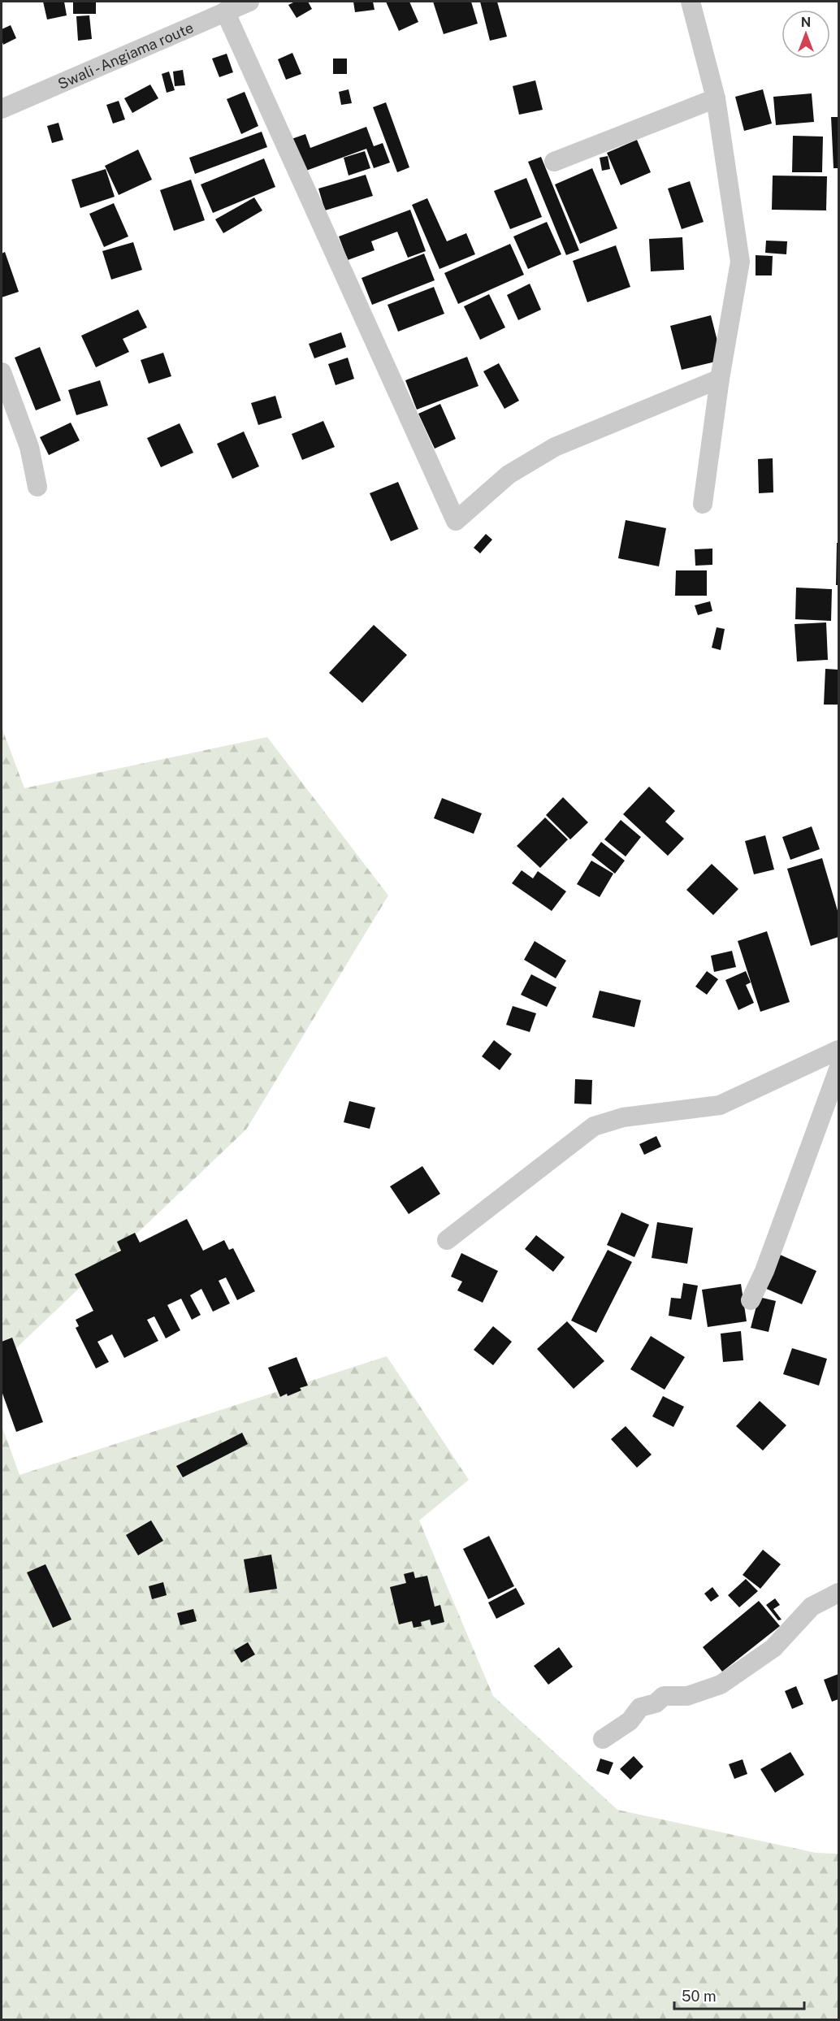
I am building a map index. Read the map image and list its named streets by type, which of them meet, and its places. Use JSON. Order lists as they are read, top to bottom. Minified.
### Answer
{"streets":{"street":["Swali - Angiama route"]},"scale_bar":"50 m","north":"top"}
